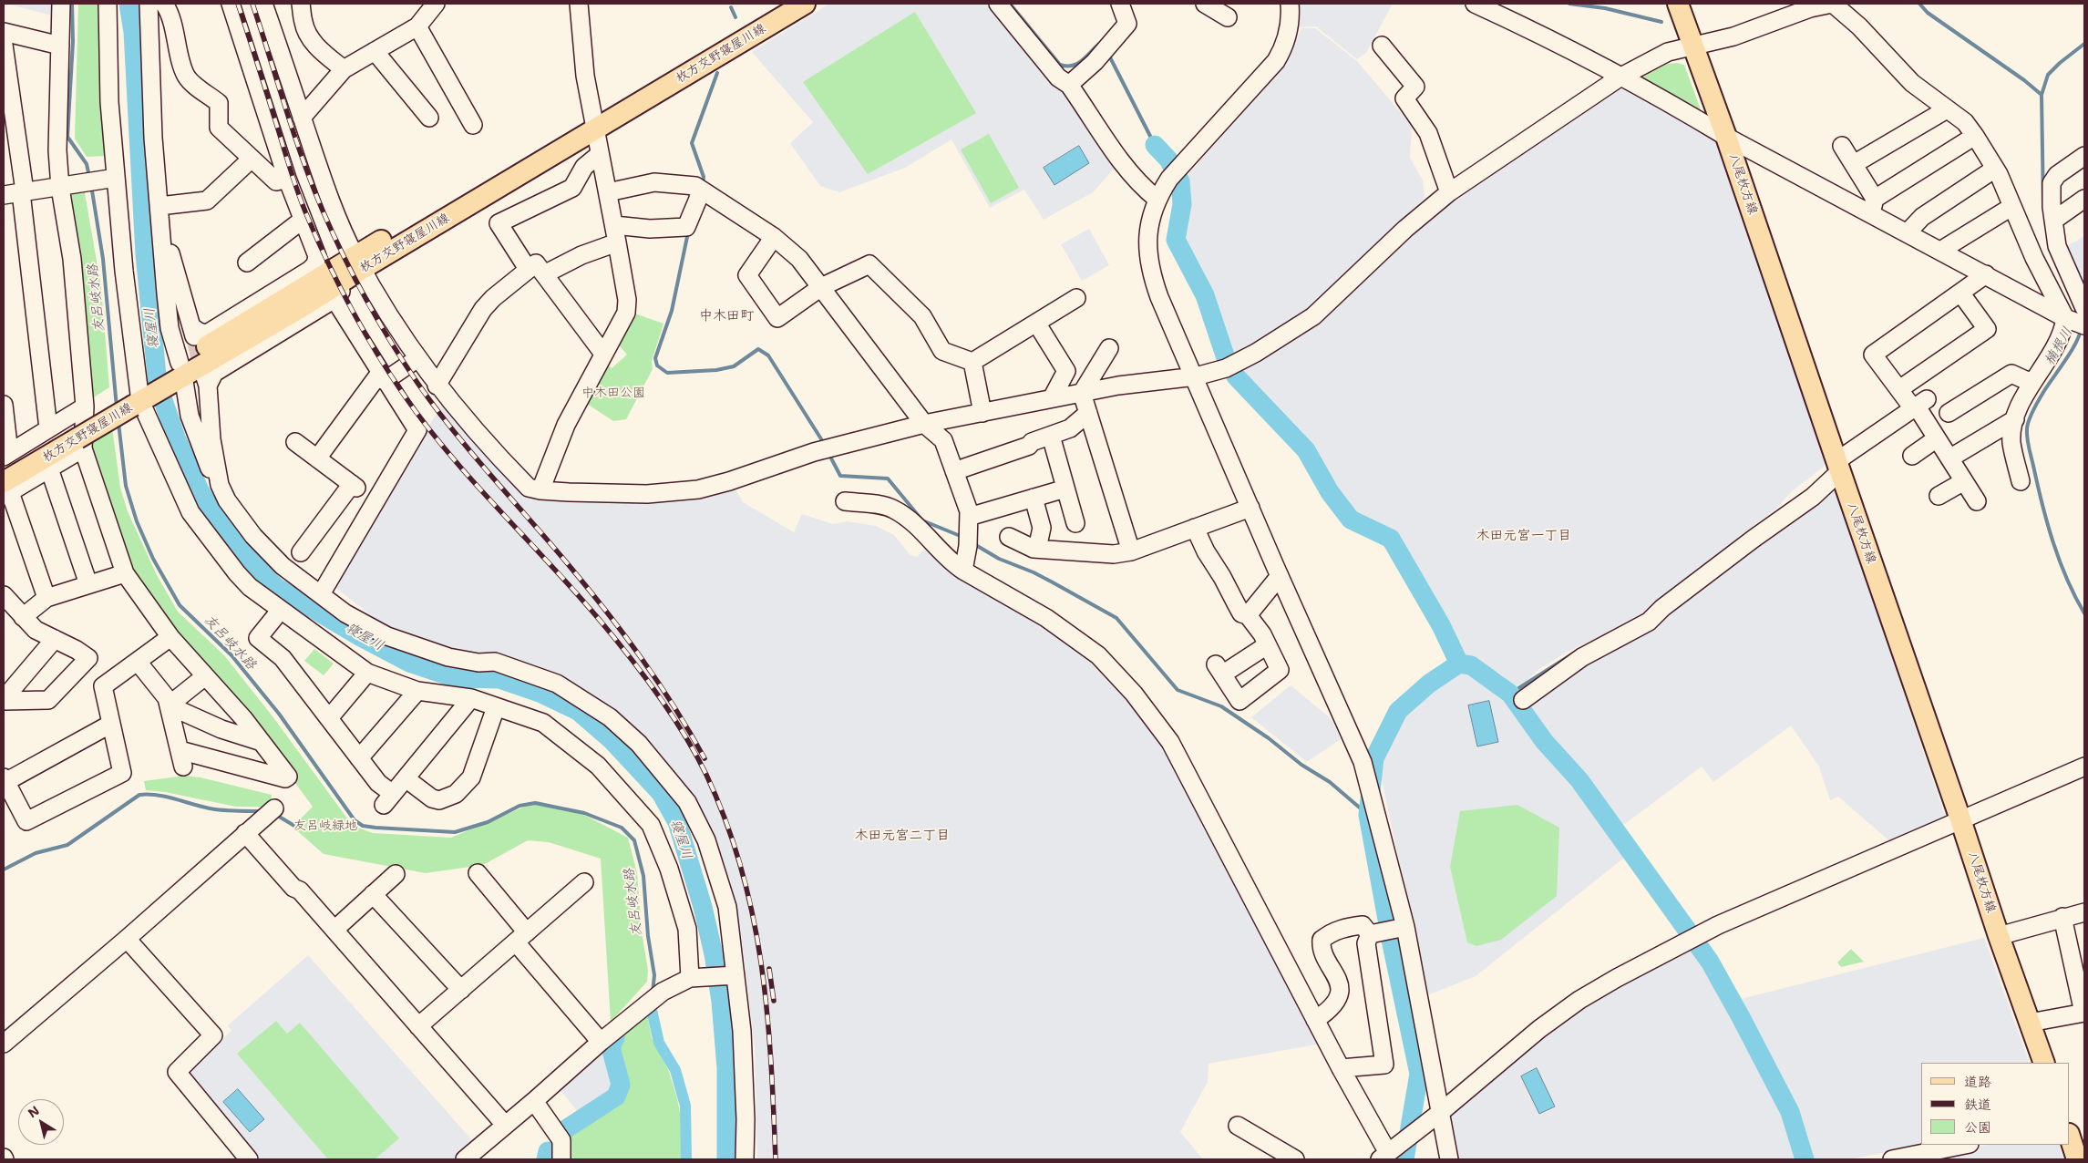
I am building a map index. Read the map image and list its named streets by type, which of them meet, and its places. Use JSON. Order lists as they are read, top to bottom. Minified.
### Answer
{"streets":{"main road":["枚方交野寝屋川線","八尾枚方線"]},"districts":["中木田町","木田元宮一丁目","木田元宮二丁目"],"water":["友呂岐水路","寝屋川","楠根川"],"parks":["中木田公園","友呂岐緑地"],"legend":["道路","鉄道","公園"],"north":"top left"}
